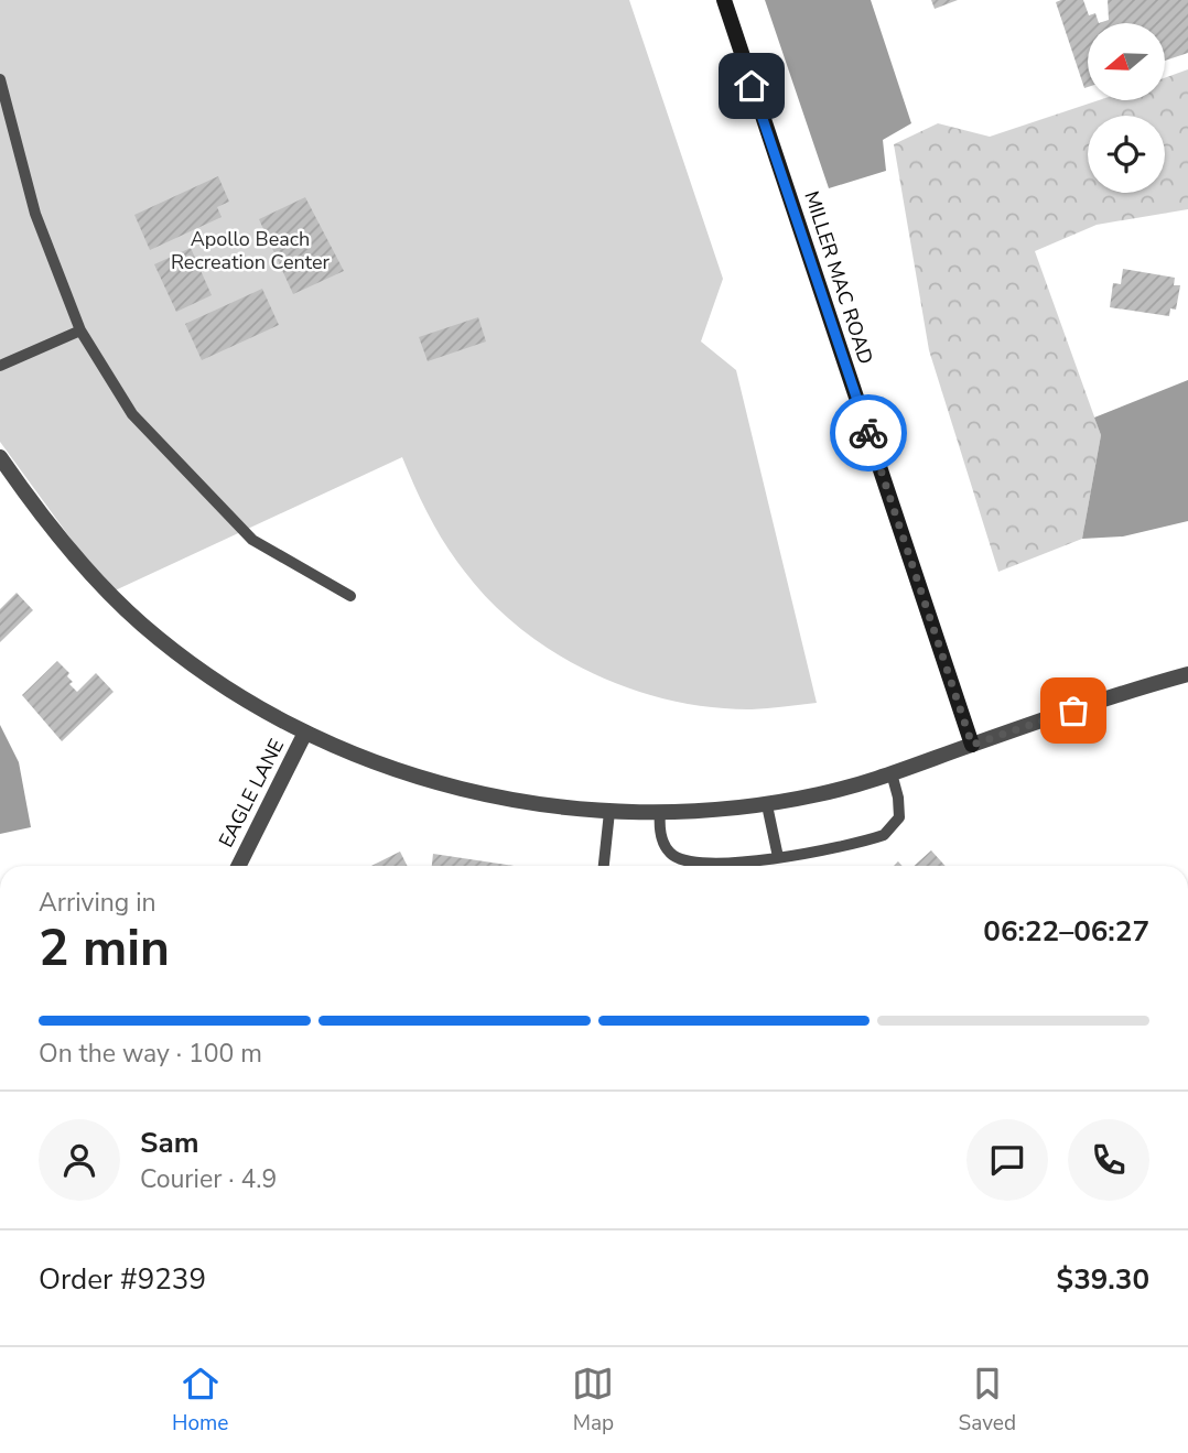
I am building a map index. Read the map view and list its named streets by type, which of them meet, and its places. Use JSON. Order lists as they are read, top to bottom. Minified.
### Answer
{"streets":{"street":["MILLER MAC ROAD","EAGLE LANE"]},"parks":["Apollo Beach Recreation Center"],"north":"left","page":{"heading":["2 min","Arriving in","06:22–06:27"],"panel":["Sam","Courier · 4.9","Order #9239","$39.30"],"bar":"On the way · 100 m","tabs":["Home","Map","Saved"]}}
